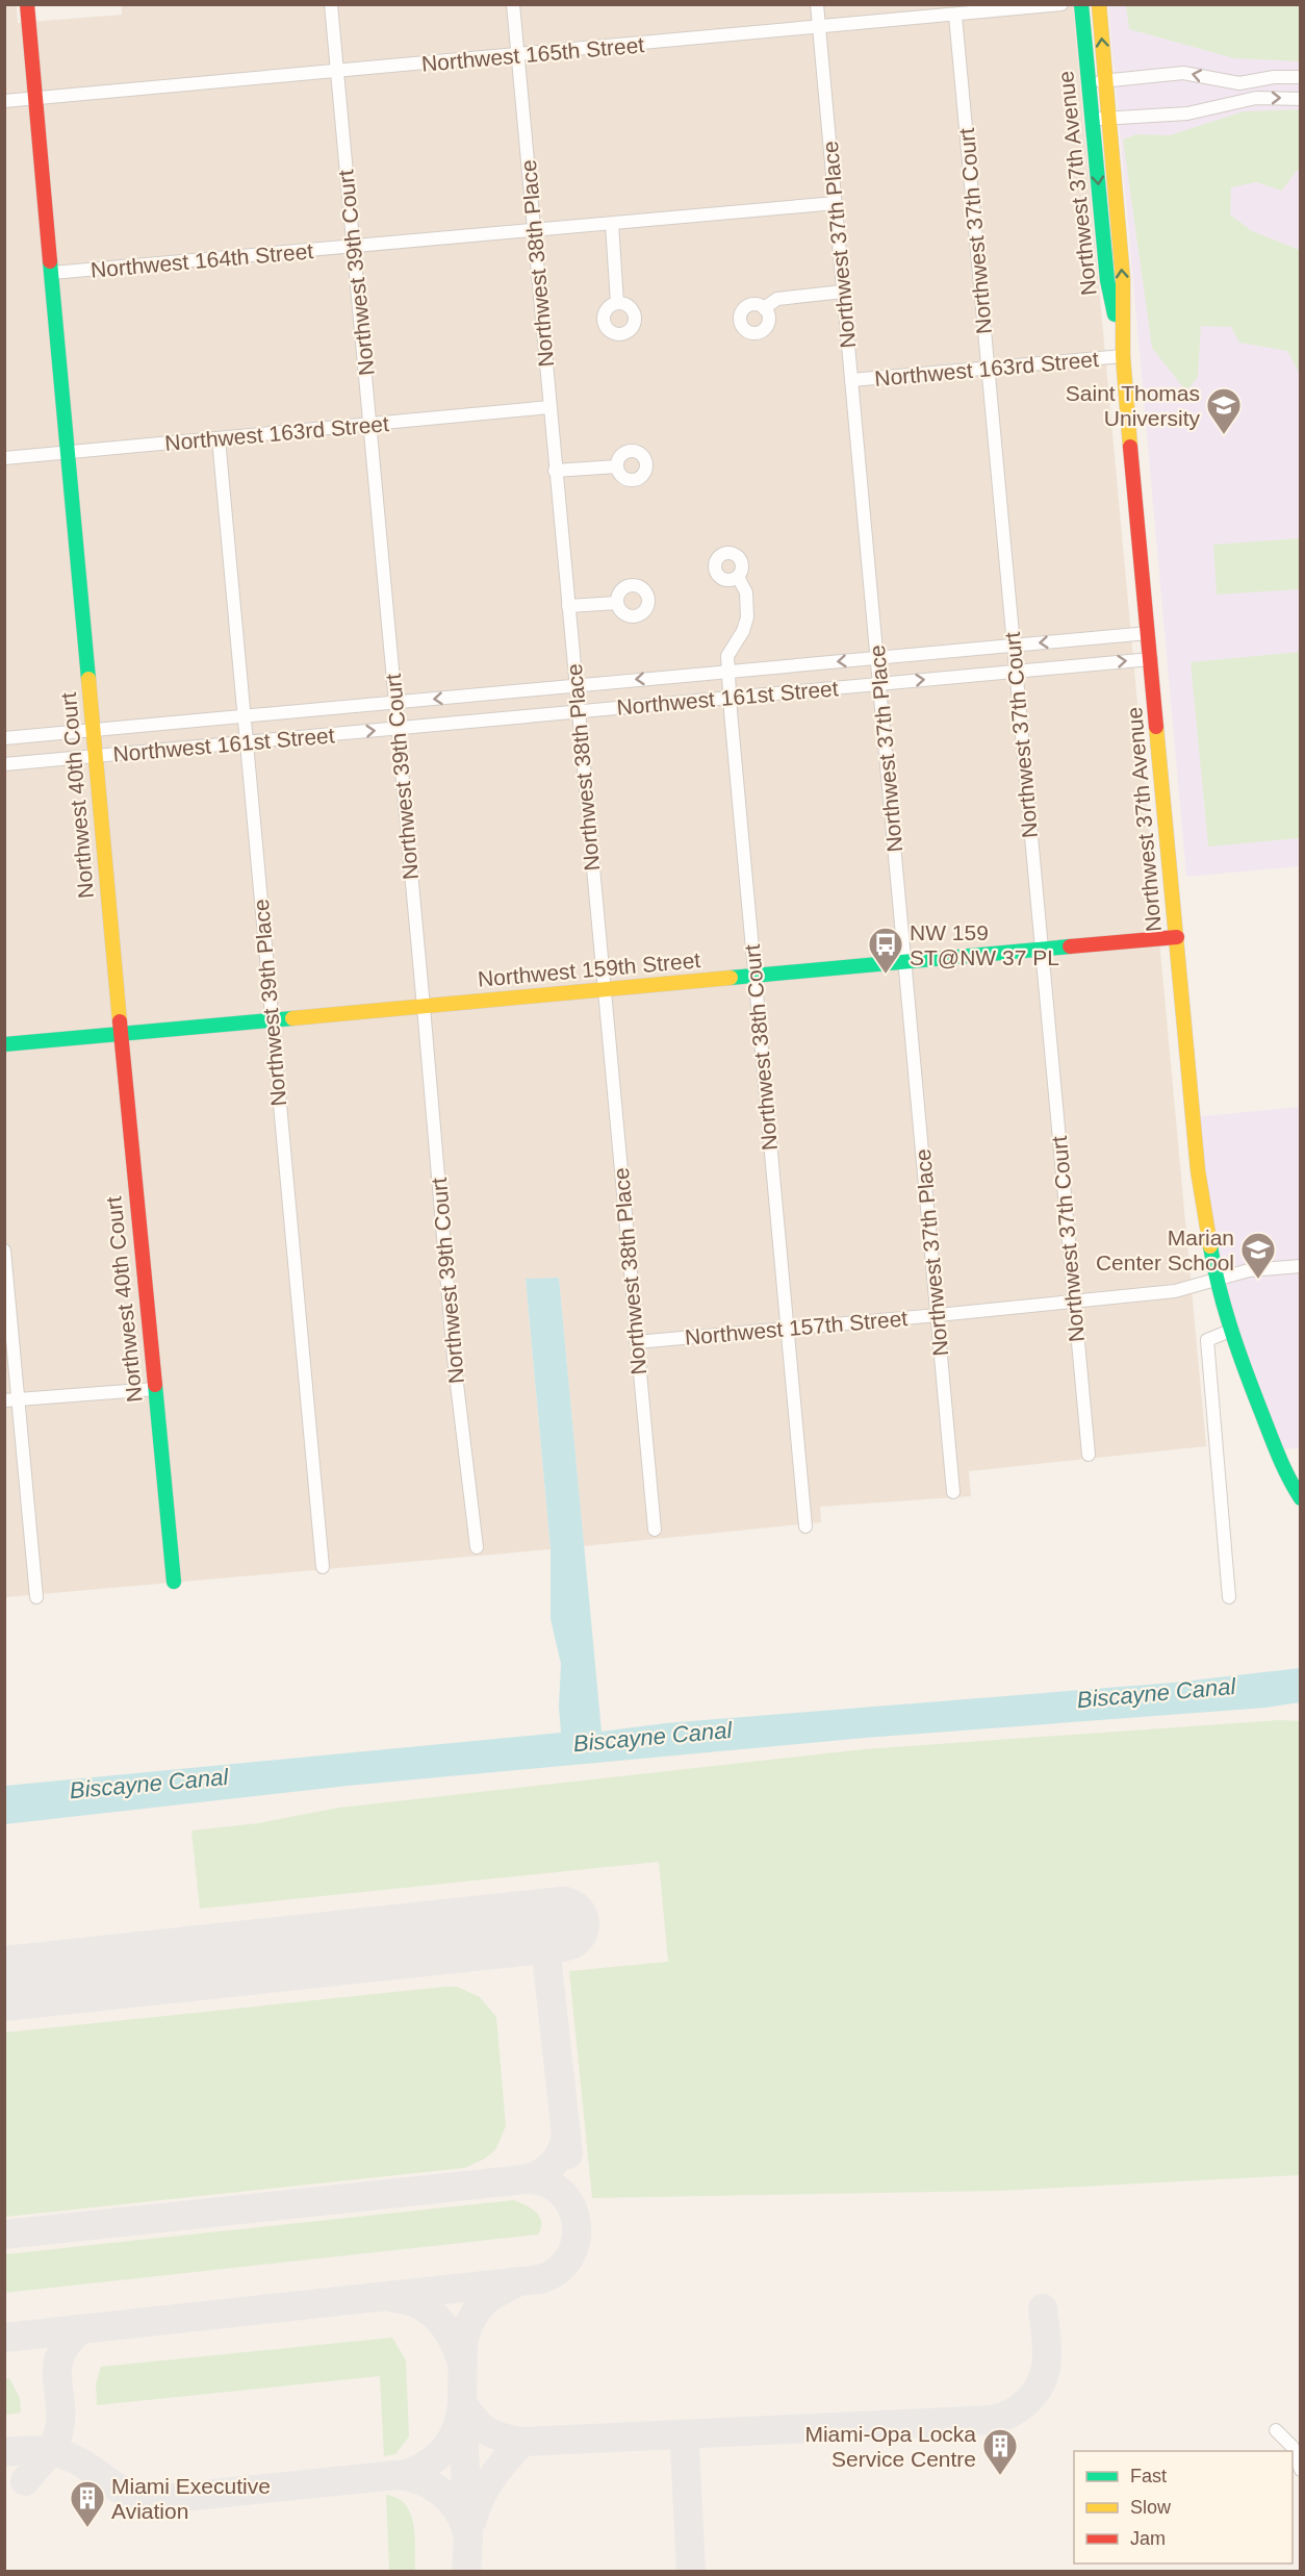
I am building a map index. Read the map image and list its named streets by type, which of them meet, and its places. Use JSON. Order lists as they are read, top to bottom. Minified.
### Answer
{"streets":{"street":["Northwest 165th Street","Northwest 37th Avenue","Northwest 37th Court","Northwest 37th Place","Northwest 164th Street","Northwest 38th Place","Northwest 39th Court","Northwest 163rd Street","Northwest 161st Street","Northwest 40th Court","Northwest 159th Street","Northwest 39th Place","Northwest 38th Court","Northwest 157th Street"]},"crossings":[["Northwest 165th Street","Northwest 37th Court"],["Northwest 165th Street","Northwest 37th Place"],["Northwest 165th Street","Northwest 38th Place"],["Northwest 165th Street","Northwest 39th Court"],["Northwest 165th Street","Northwest 40th Court"],["Northwest 37th Avenue","Northwest 163rd Street"],["Northwest 37th Avenue","Northwest 161st Street"],["Northwest 37th Avenue","Northwest 159th Street"],["Northwest 37th Avenue","Northwest 157th Street"],["Northwest 37th Court","Northwest 163rd Street"],["Northwest 37th Court","Northwest 161st Street"],["Northwest 37th Court","Northwest 159th Street"],["Northwest 37th Court","Northwest 157th Street"],["Northwest 37th Place","Northwest 164th Street"],["Northwest 37th Place","Northwest 163rd Street"],["Northwest 37th Place","Northwest 161st Street"],["Northwest 37th Place","Northwest 159th Street"],["Northwest 37th Place","Northwest 157th Street"],["Northwest 164th Street","Northwest 38th Place"],["Northwest 164th Street","Northwest 39th Court"],["Northwest 164th Street","Northwest 40th Court"],["Northwest 38th Place","Northwest 163rd Street"],["Northwest 38th Place","Northwest 161st Street"],["Northwest 38th Place","Northwest 159th Street"],["Northwest 38th Place","Northwest 157th Street"],["Northwest 39th Court","Northwest 163rd Street"],["Northwest 39th Court","Northwest 161st Street"],["Northwest 39th Court","Northwest 159th Street"],["Northwest 163rd Street","Northwest 40th Court"],["Northwest 163rd Street","Northwest 39th Place"],["Northwest 161st Street","Northwest 40th Court"],["Northwest 161st Street","Northwest 39th Place"],["Northwest 161st Street","Northwest 38th Court"],["Northwest 40th Court","Northwest 159th Street"],["Northwest 159th Street","Northwest 39th Place"],["Northwest 159th Street","Northwest 38th Court"],["Northwest 38th Court","Northwest 157th Street"]],"water":["Biscayne Canal"],"places":{"school or university":["Saint Thomas University","Marian Center School"],"bus stop":["NW 159 ST@NW 37 PL"],"building":["Miami-Opa Locka Service Centre","Miami Executive Aviation"]},"legend":["Fast","Slow","Jam"]}
